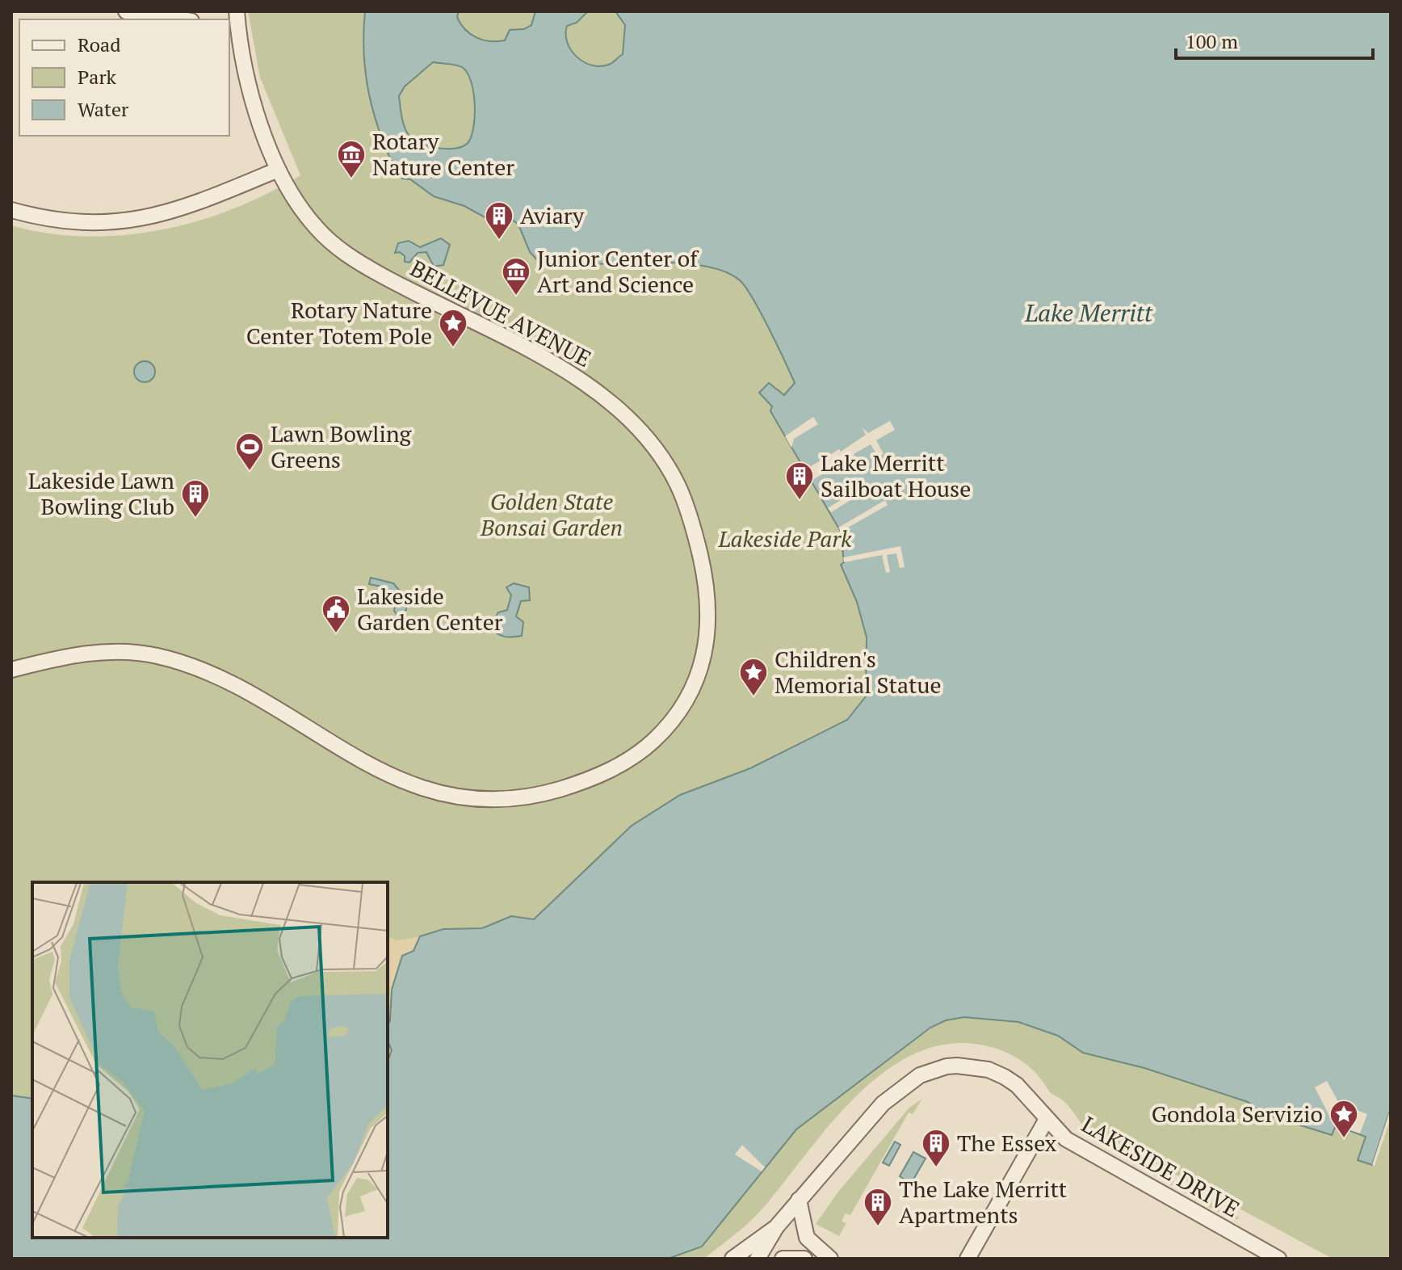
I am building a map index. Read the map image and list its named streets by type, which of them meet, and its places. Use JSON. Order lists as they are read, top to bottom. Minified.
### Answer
{"streets":{"street":["BELLEVUE AVENUE","LAKESIDE DRIVE"]},"water":["Lake Merritt"],"parks":["Golden State Bonsai Garden","Lakeside Park"],"places":{"museum":["Rotary Nature Center","Junior Center of Art and Science"],"building":["Aviary","Lake Merritt Sailboat House","Lakeside Lawn Bowling Club","The Essex","The Lake Merritt Apartments"],"place":["Rotary Nature Center Totem Pole","Children's Memorial Statue","Gondola Servizio"],"sports":["Lawn Bowling Greens"],"public building":["Lakeside Garden Center"]},"legend":["Road","Park","Water"],"scale_bar":"100 m"}
